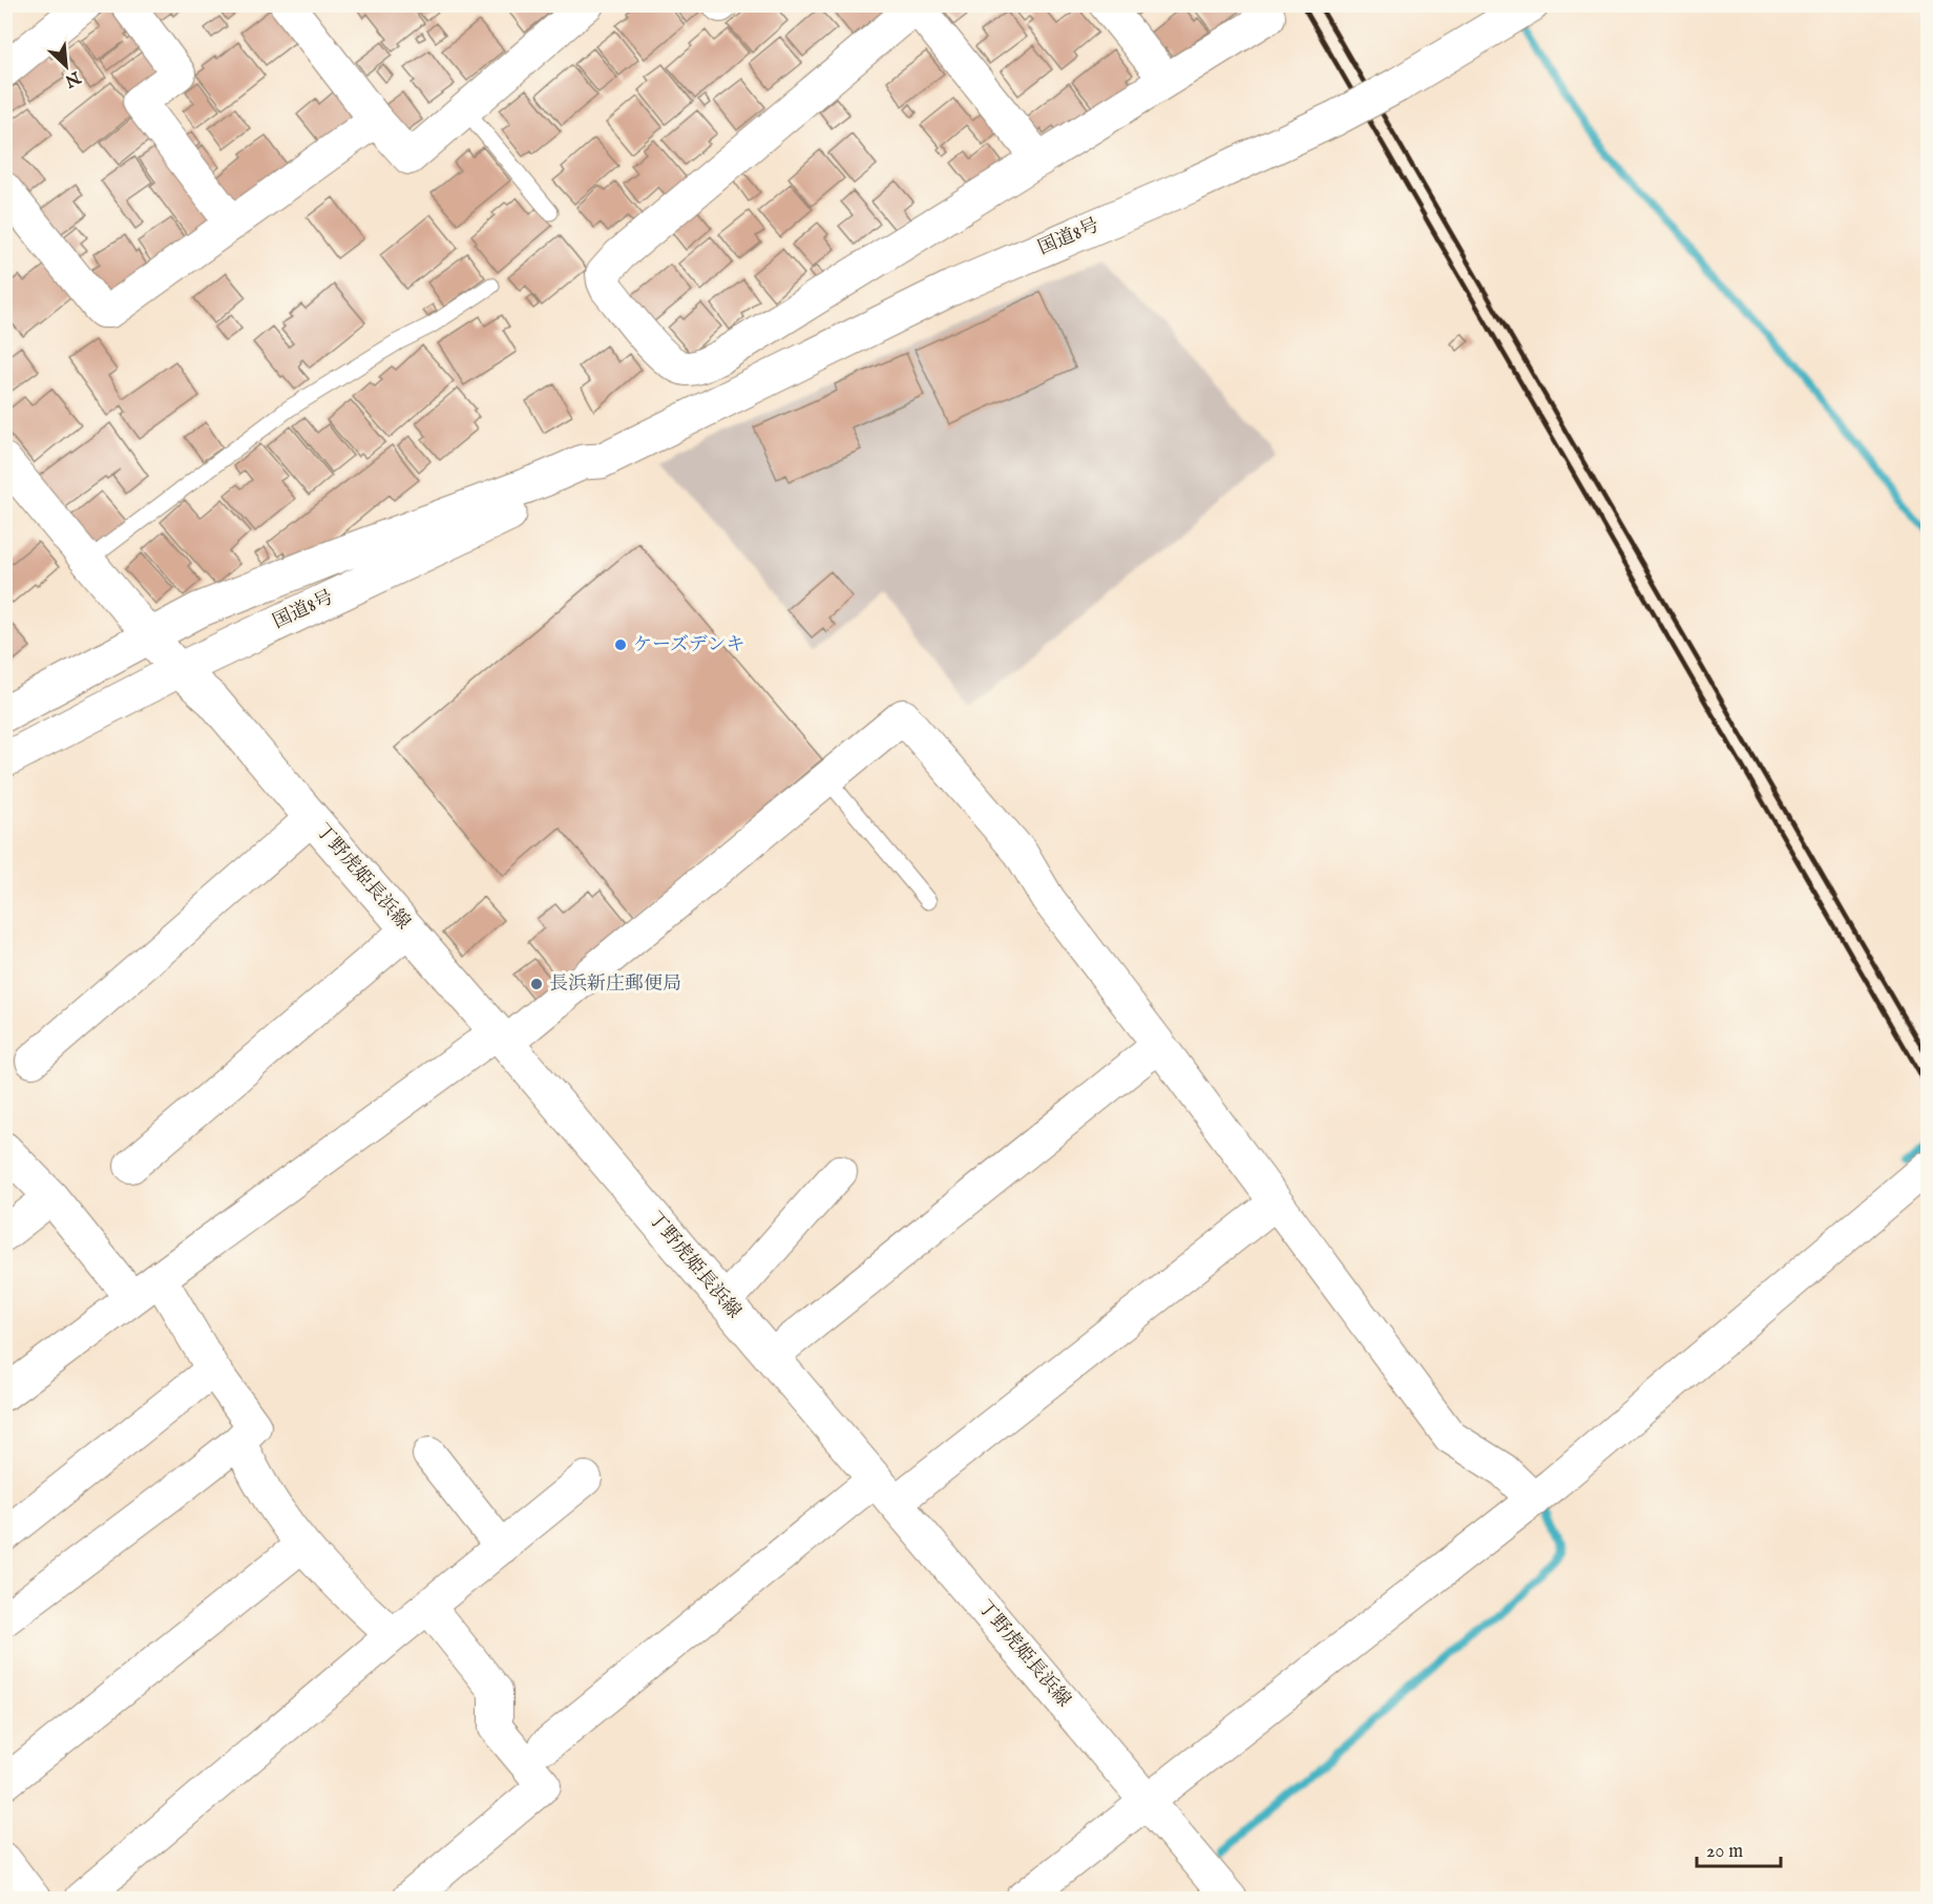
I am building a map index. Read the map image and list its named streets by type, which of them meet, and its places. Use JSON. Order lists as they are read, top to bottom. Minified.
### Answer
{"streets":{"main road":["国道8号","丁野虎姫長浜線"]},"crossings":[["国道8号","丁野虎姫長浜線"]],"places":["ケーズデンキ","長浜新庄郵便局"],"scale_bar":"20 m","north":"bottom right"}
